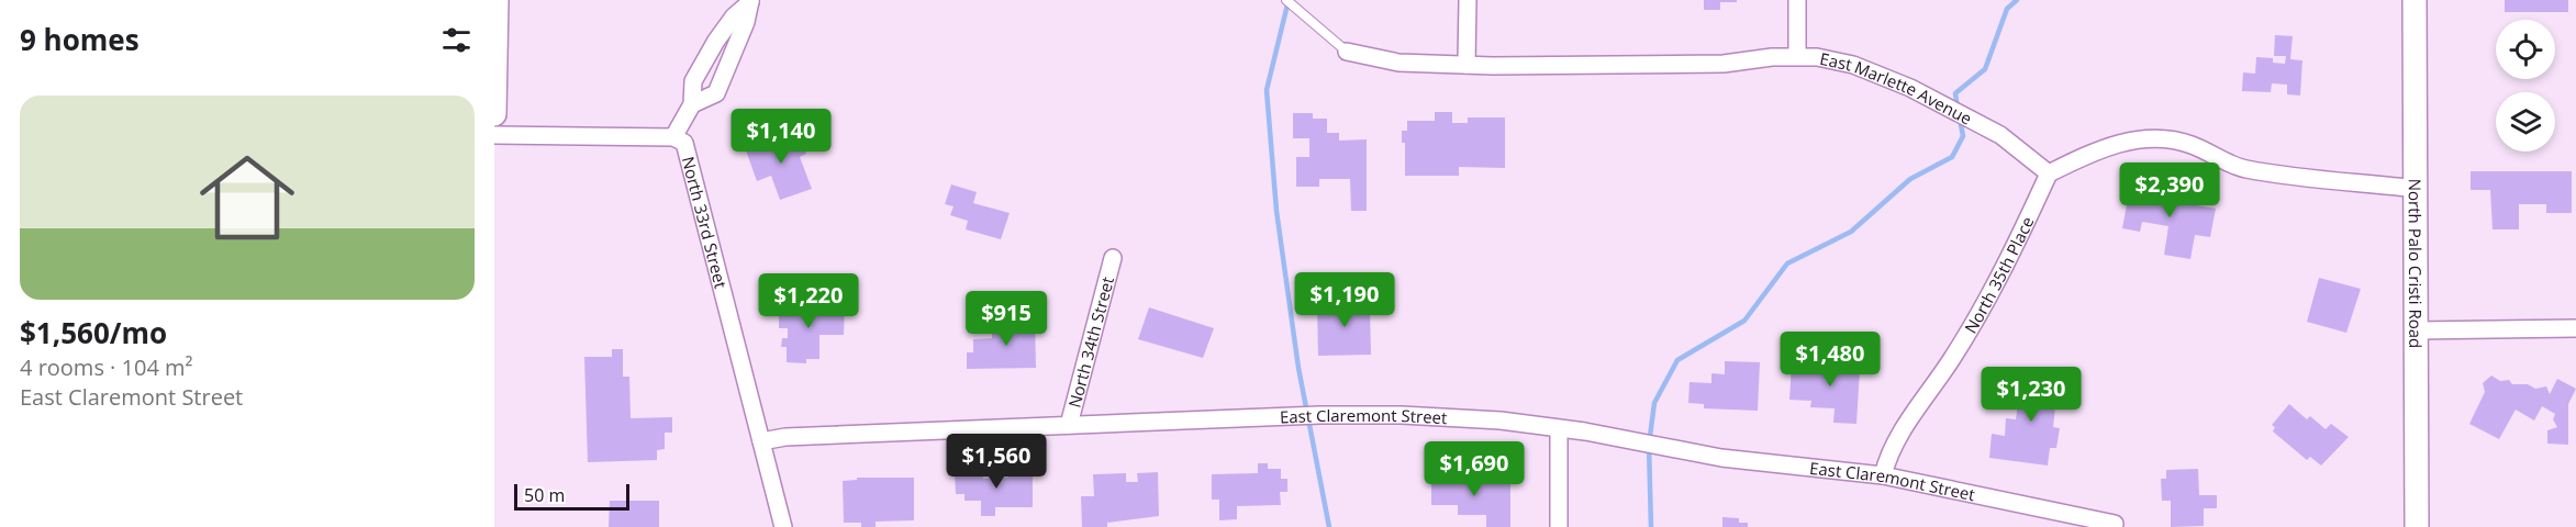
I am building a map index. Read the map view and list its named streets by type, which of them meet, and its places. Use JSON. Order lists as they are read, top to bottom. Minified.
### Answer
{"streets":{"street":["East Marlette Avenue","North 33rd Street","North Palo Cristi Road","North 35th Place","North 34th Street","East Claremont Street"]},"crossings":[["East Marlette Avenue","North 35th Place"],["North 33rd Street","East Claremont Street"],["North 35th Place","East Claremont Street"],["North 34th Street","East Claremont Street"]],"scale_bar":"50 m","page":{"heading":"9 homes","list":[{"name":"$1,560/mo","note":"4 rooms · 104 m² · East Claremont Street"}],"price":["$1,140","$2,390","$1,190","$1,220","$915","$1,480","$1,230","$1,560","$1,690"],"scale":"50 m"}}
